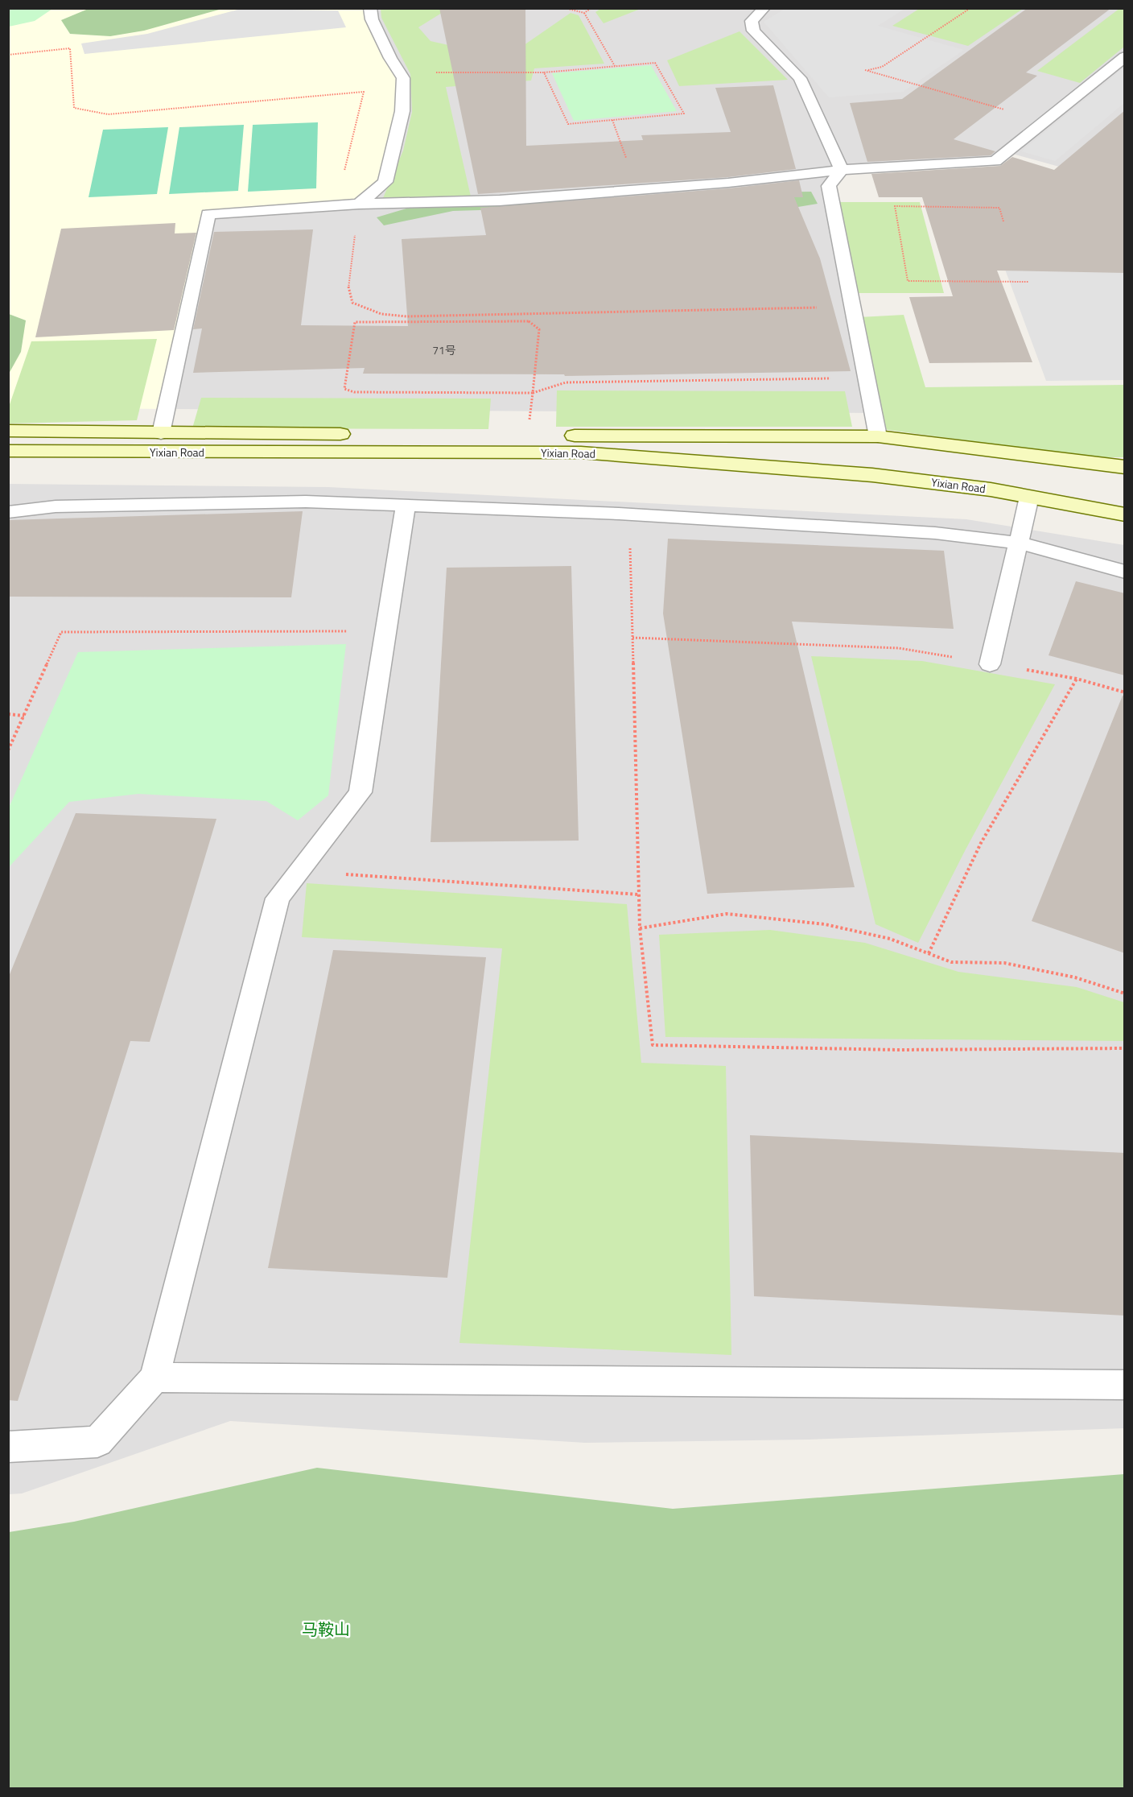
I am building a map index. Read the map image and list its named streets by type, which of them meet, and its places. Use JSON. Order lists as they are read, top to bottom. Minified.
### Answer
{"streets":{"main road":["Yixian Road"]},"parks":["马鞍山"],"house_numbers":["71号"]}
